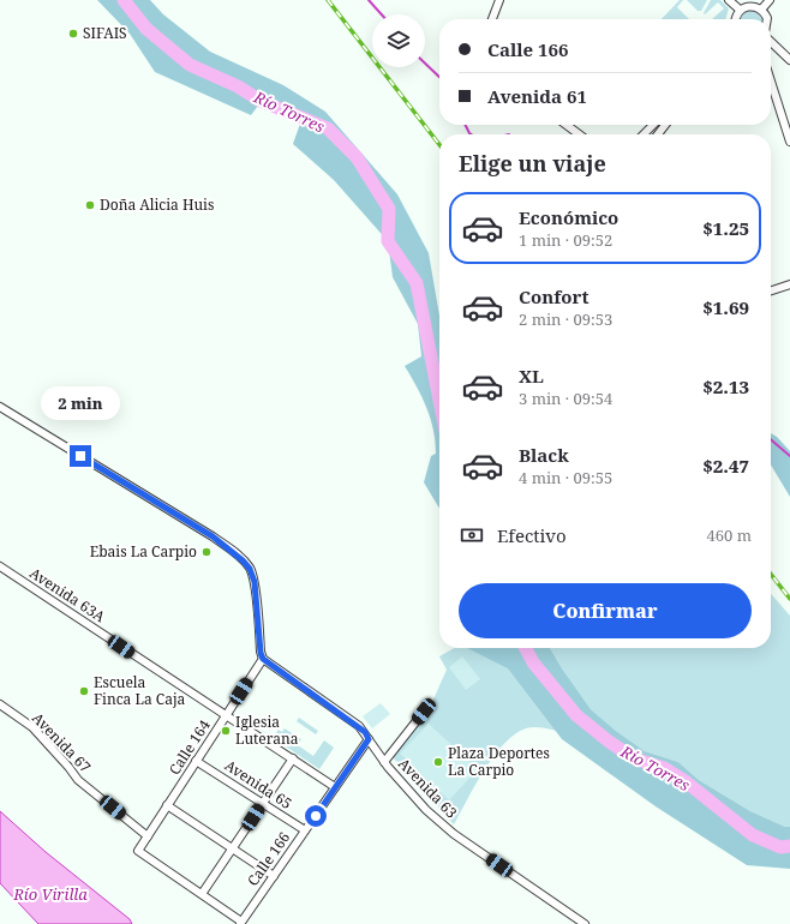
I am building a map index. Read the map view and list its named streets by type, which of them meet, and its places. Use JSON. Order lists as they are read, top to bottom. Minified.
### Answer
{"streets":{"street":["Avenida 63A","Avenida 67","Calle 164","Avenida 65","Avenida 63","Calle 166"]},"crossings":[["Avenida 63A","Calle 164"],["Avenida 63A","Calle 166"],["Avenida 67","Calle 164"],["Calle 164","Avenida 65"],["Calle 164","Avenida 63"],["Avenida 65","Calle 166"],["Avenida 63","Calle 166"]],"water":["Río Torres","Río Virilla"],"places":["SIFAIS","Doña Alicia Huis","Ebais La Carpio","Escuela Finca La Caja","Iglesia Luterana","Plaza Deportes La Carpio"],"page":{"banner":["Calle 166","Avenida 61"],"heading":"Elige un viaje","list":[{"name":"Económico","note":"1 min · 09:52","value":"$1.25"},{"name":"Confort","note":"2 min · 09:53","value":"$1.69"},{"name":"XL","note":"3 min · 09:54","value":"$2.13"},{"name":"Black","note":"4 min · 09:55","value":"$2.47"}],"bubble":"2 min","pay":["Efectivo","460 m"],"buttons":"Confirmar"}}
